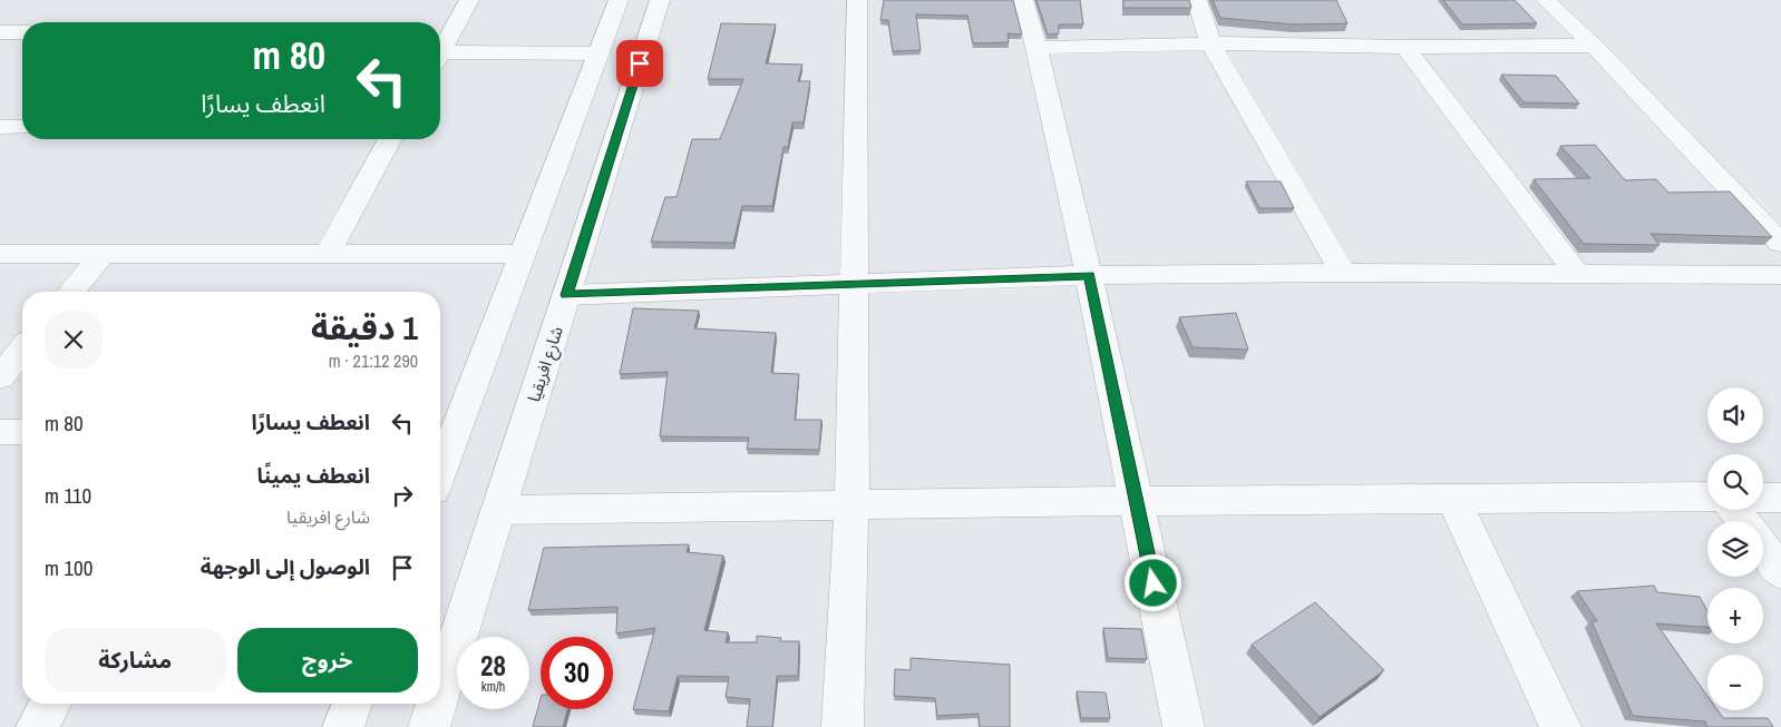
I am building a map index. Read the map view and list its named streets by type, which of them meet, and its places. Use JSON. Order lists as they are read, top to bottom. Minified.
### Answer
{"streets":{"street":["شارع افريقيا"]},"page":{"turn":["80 m","انعطف يسارًا"],"heading":["1 دقيقة","290 m · 21:12"],"list":[{"name":"انعطف يسارًا","value":"80 m"},{"name":"انعطف يمينًا","note":"شارع افريقيا","value":"110 m"},{"name":"الوصول إلى الوجهة","value":"100 m"}],"map_buttons":["+","−"],"buttons":["خروج","مشاركة"],"speed":"28 km/h","limit":"30"}}
